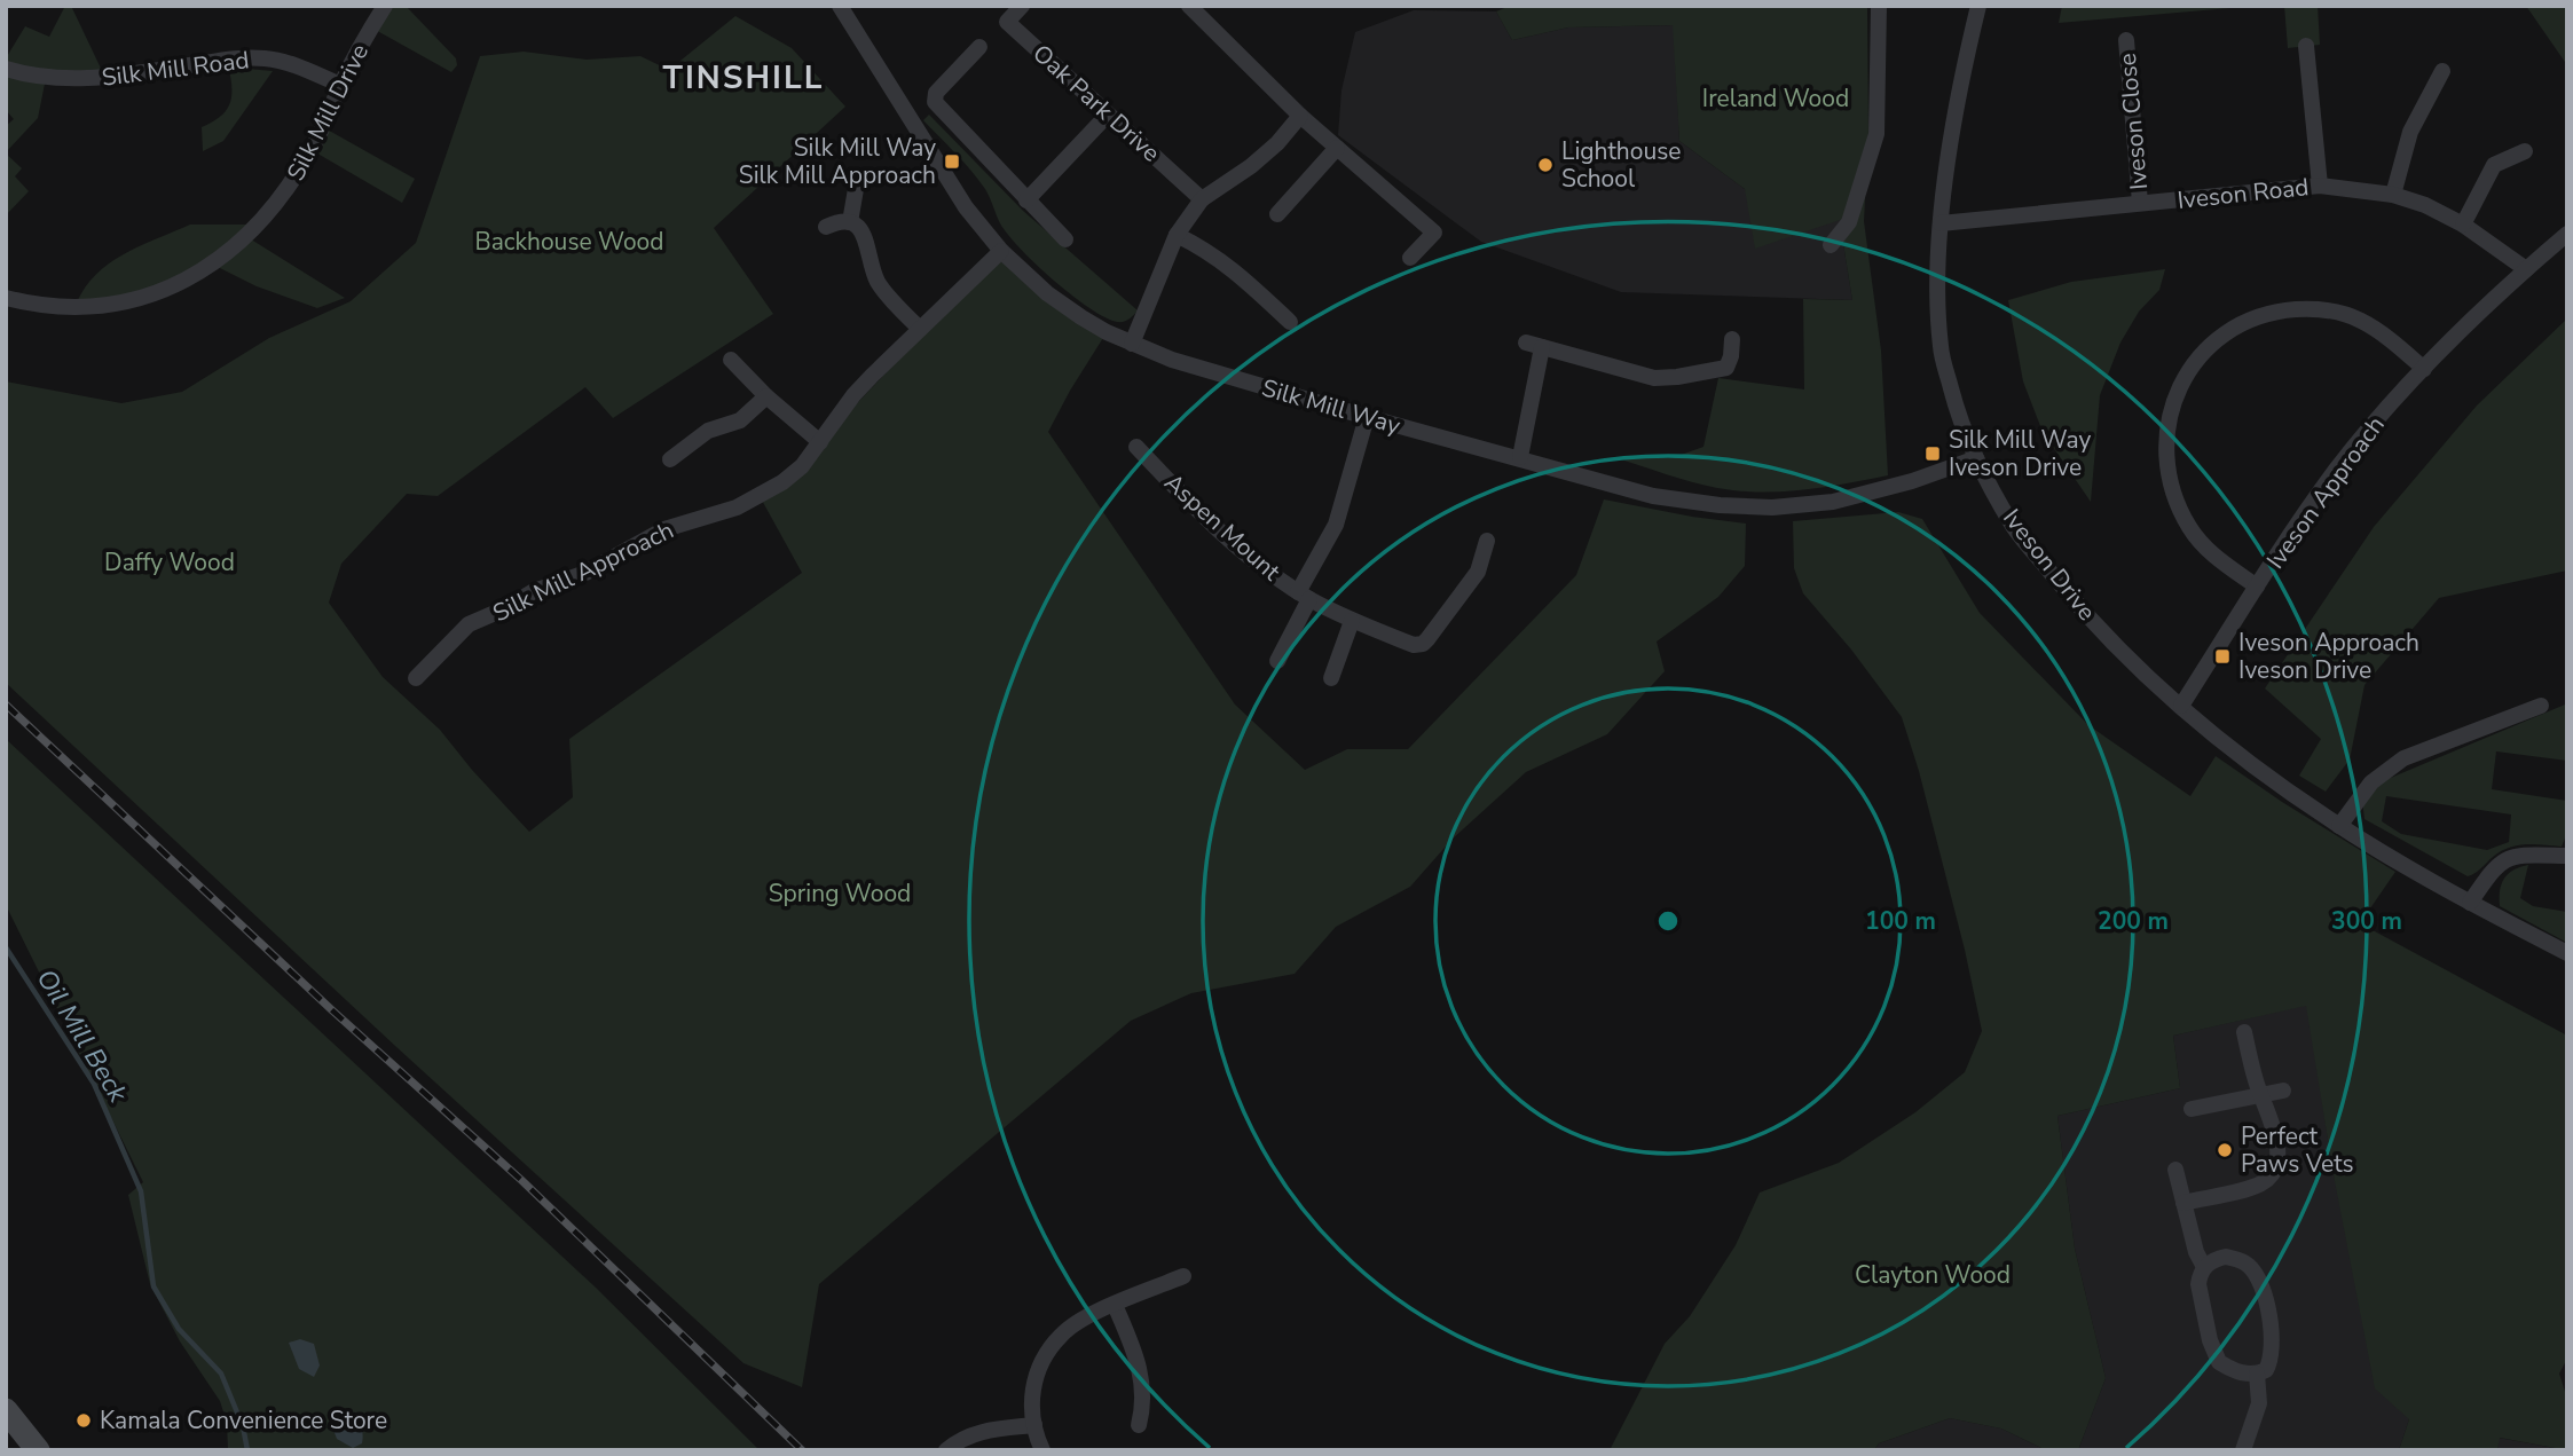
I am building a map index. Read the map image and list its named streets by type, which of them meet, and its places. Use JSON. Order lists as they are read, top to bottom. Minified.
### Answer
{"streets":{"street":["Silk Mill Road","Oak Park Drive","Silk Mill Drive","Iveson Close","Iveson Road","Silk Mill Way","Iveson Approach","Aspen Mount","Iveson Drive","Silk Mill Approach"]},"crossings":[["Silk Mill Road","Silk Mill Drive"],["Iveson Close","Iveson Road"],["Iveson Road","Iveson Approach"],["Iveson Road","Iveson Drive"],["Silk Mill Way","Iveson Drive"],["Silk Mill Way","Silk Mill Approach"],["Iveson Approach","Iveson Drive"]],"districts":["TINSHILL"],"water":["Oil Mill Beck"],"parks":["Ireland Wood","Backhouse Wood","Daffy Wood","Spring Wood","Clayton Wood"],"places":{"transit":["Silk Mill Way Silk Mill Approach","Silk Mill Way Iveson Drive","Iveson Approach Iveson Drive"],"other":["Lighthouse School","Perfect Paws Vets","Kamala Convenience Store"]},"rings":["100 m","200 m","300 m"]}
